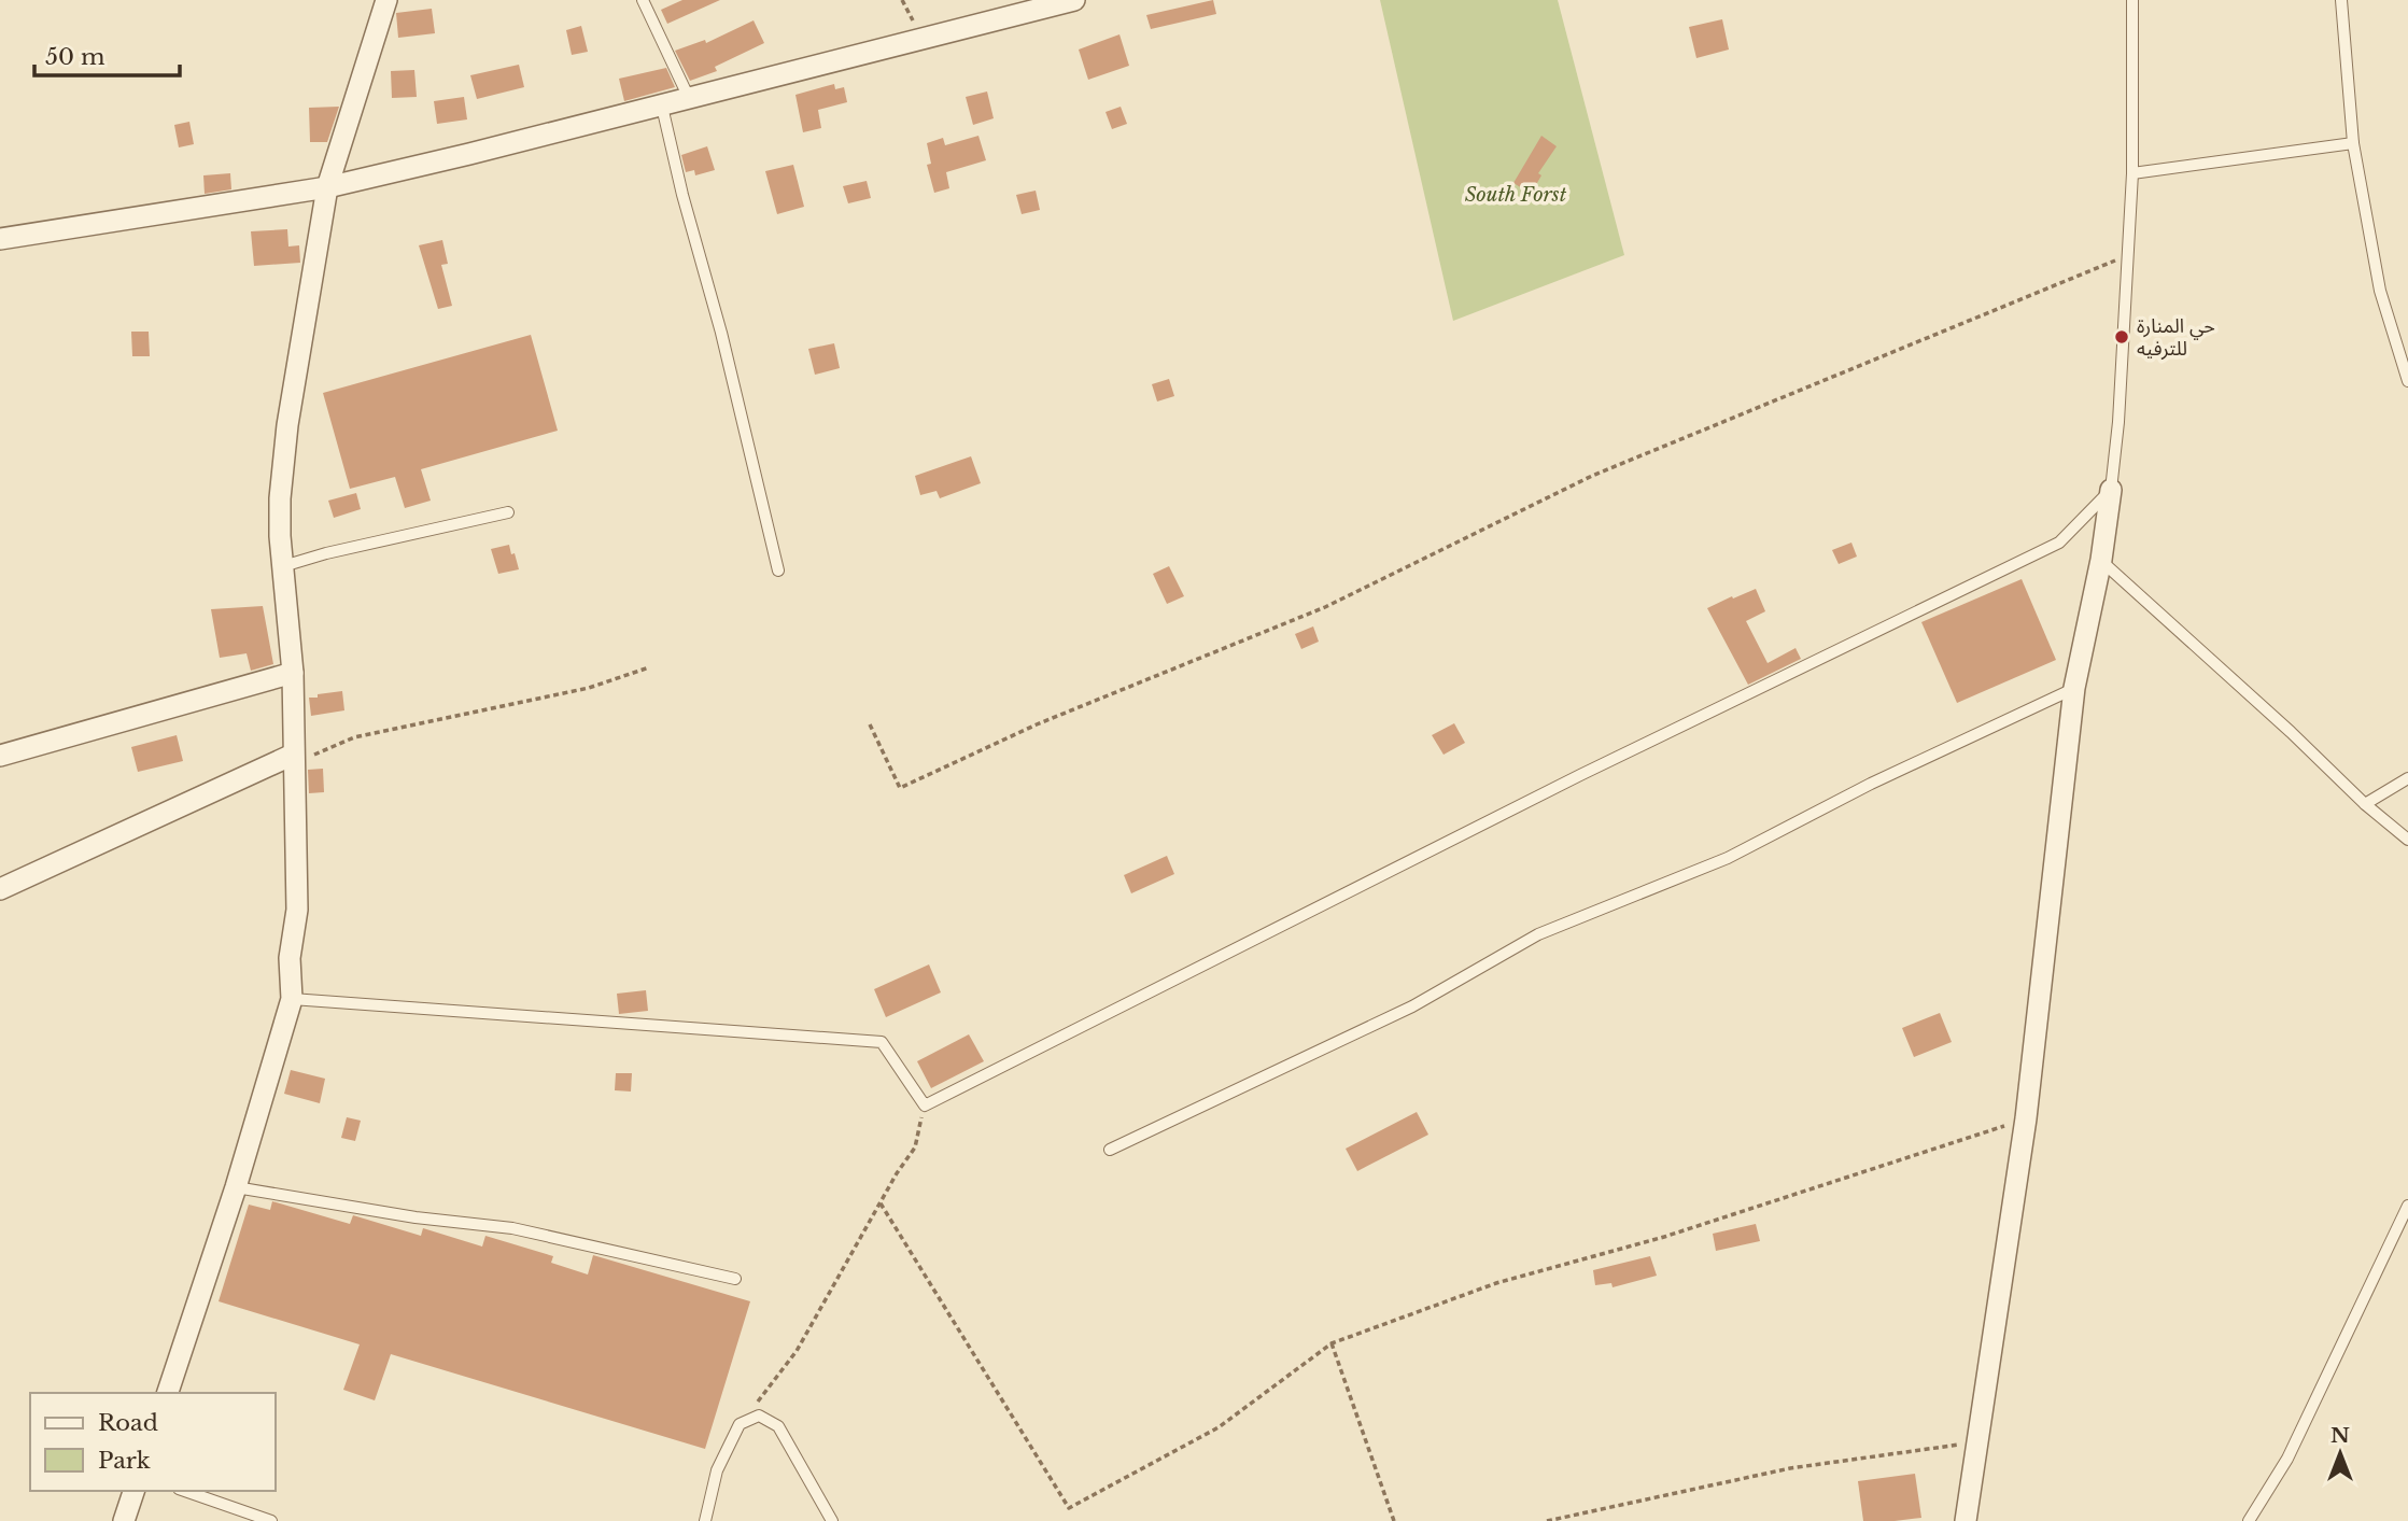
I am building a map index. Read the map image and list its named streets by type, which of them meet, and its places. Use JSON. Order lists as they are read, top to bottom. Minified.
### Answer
{"parks":["South Forst"],"places":["حي المنارة للترفيه"],"legend":["Road","Park"],"scale_bar":"50 m","north":"top"}
